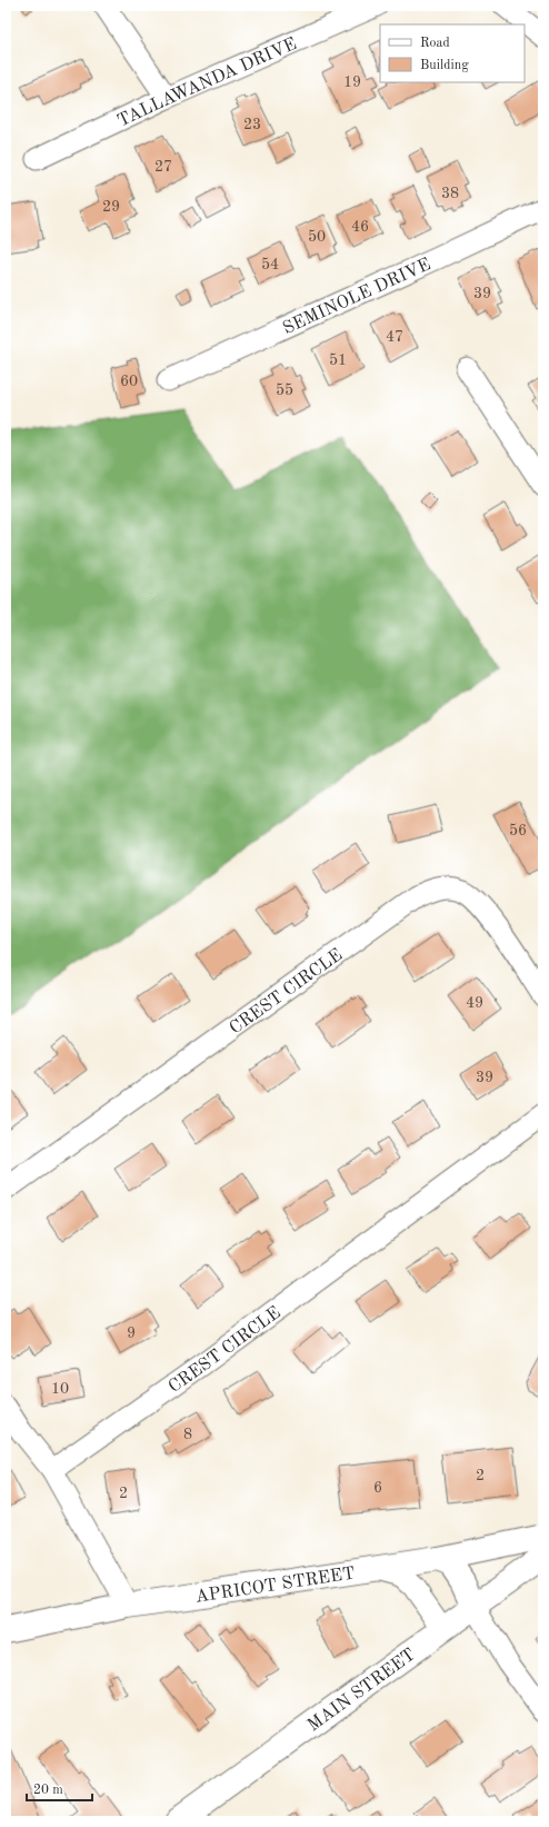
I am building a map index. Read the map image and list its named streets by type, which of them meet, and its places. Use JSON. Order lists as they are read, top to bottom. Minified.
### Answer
{"streets":{"main road":["APRICOT STREET","MAIN STREET"],"street":["TALLAWANDA DRIVE","SEMINOLE DRIVE","CREST CIRCLE"]},"house_numbers":["19","23","27","38","29","46","50","54","39","47","51","60","55","56","49","39","9","10","8","2","6","2"],"legend":["Road","Building"],"scale_bar":"20 m"}
